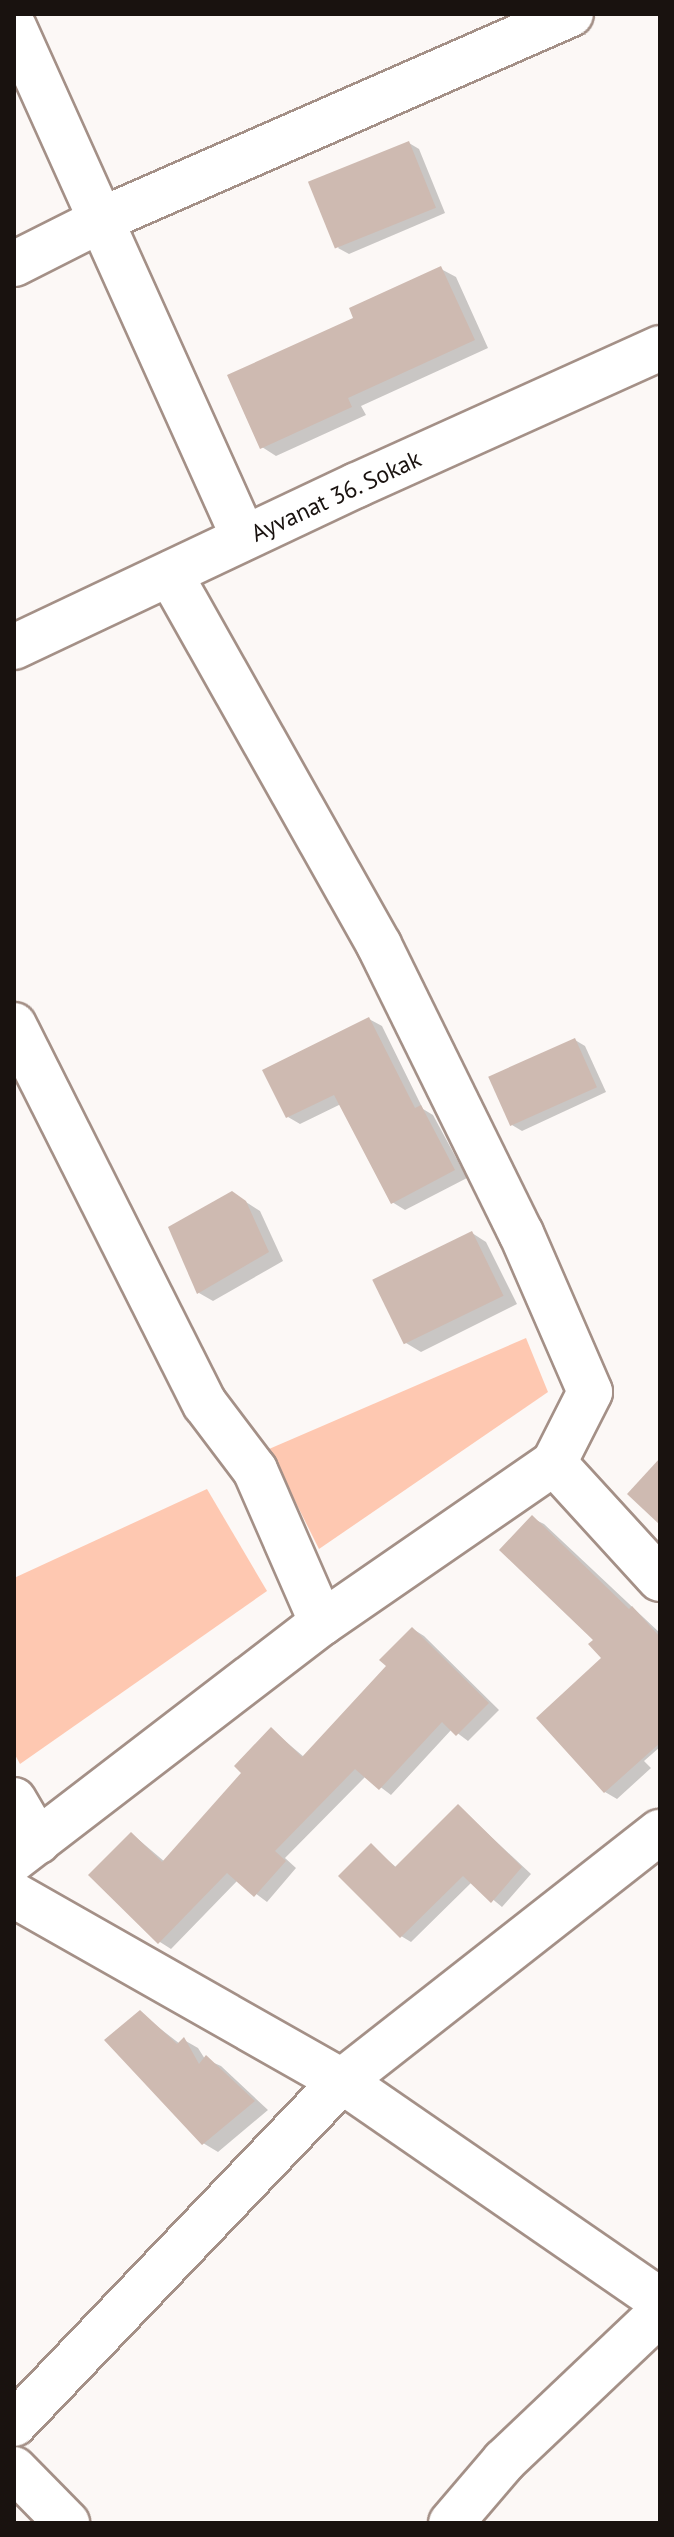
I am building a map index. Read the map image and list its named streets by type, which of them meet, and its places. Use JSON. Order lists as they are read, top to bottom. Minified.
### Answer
{"streets":{"street":["Ayvanat 36. Sokak"]}}
